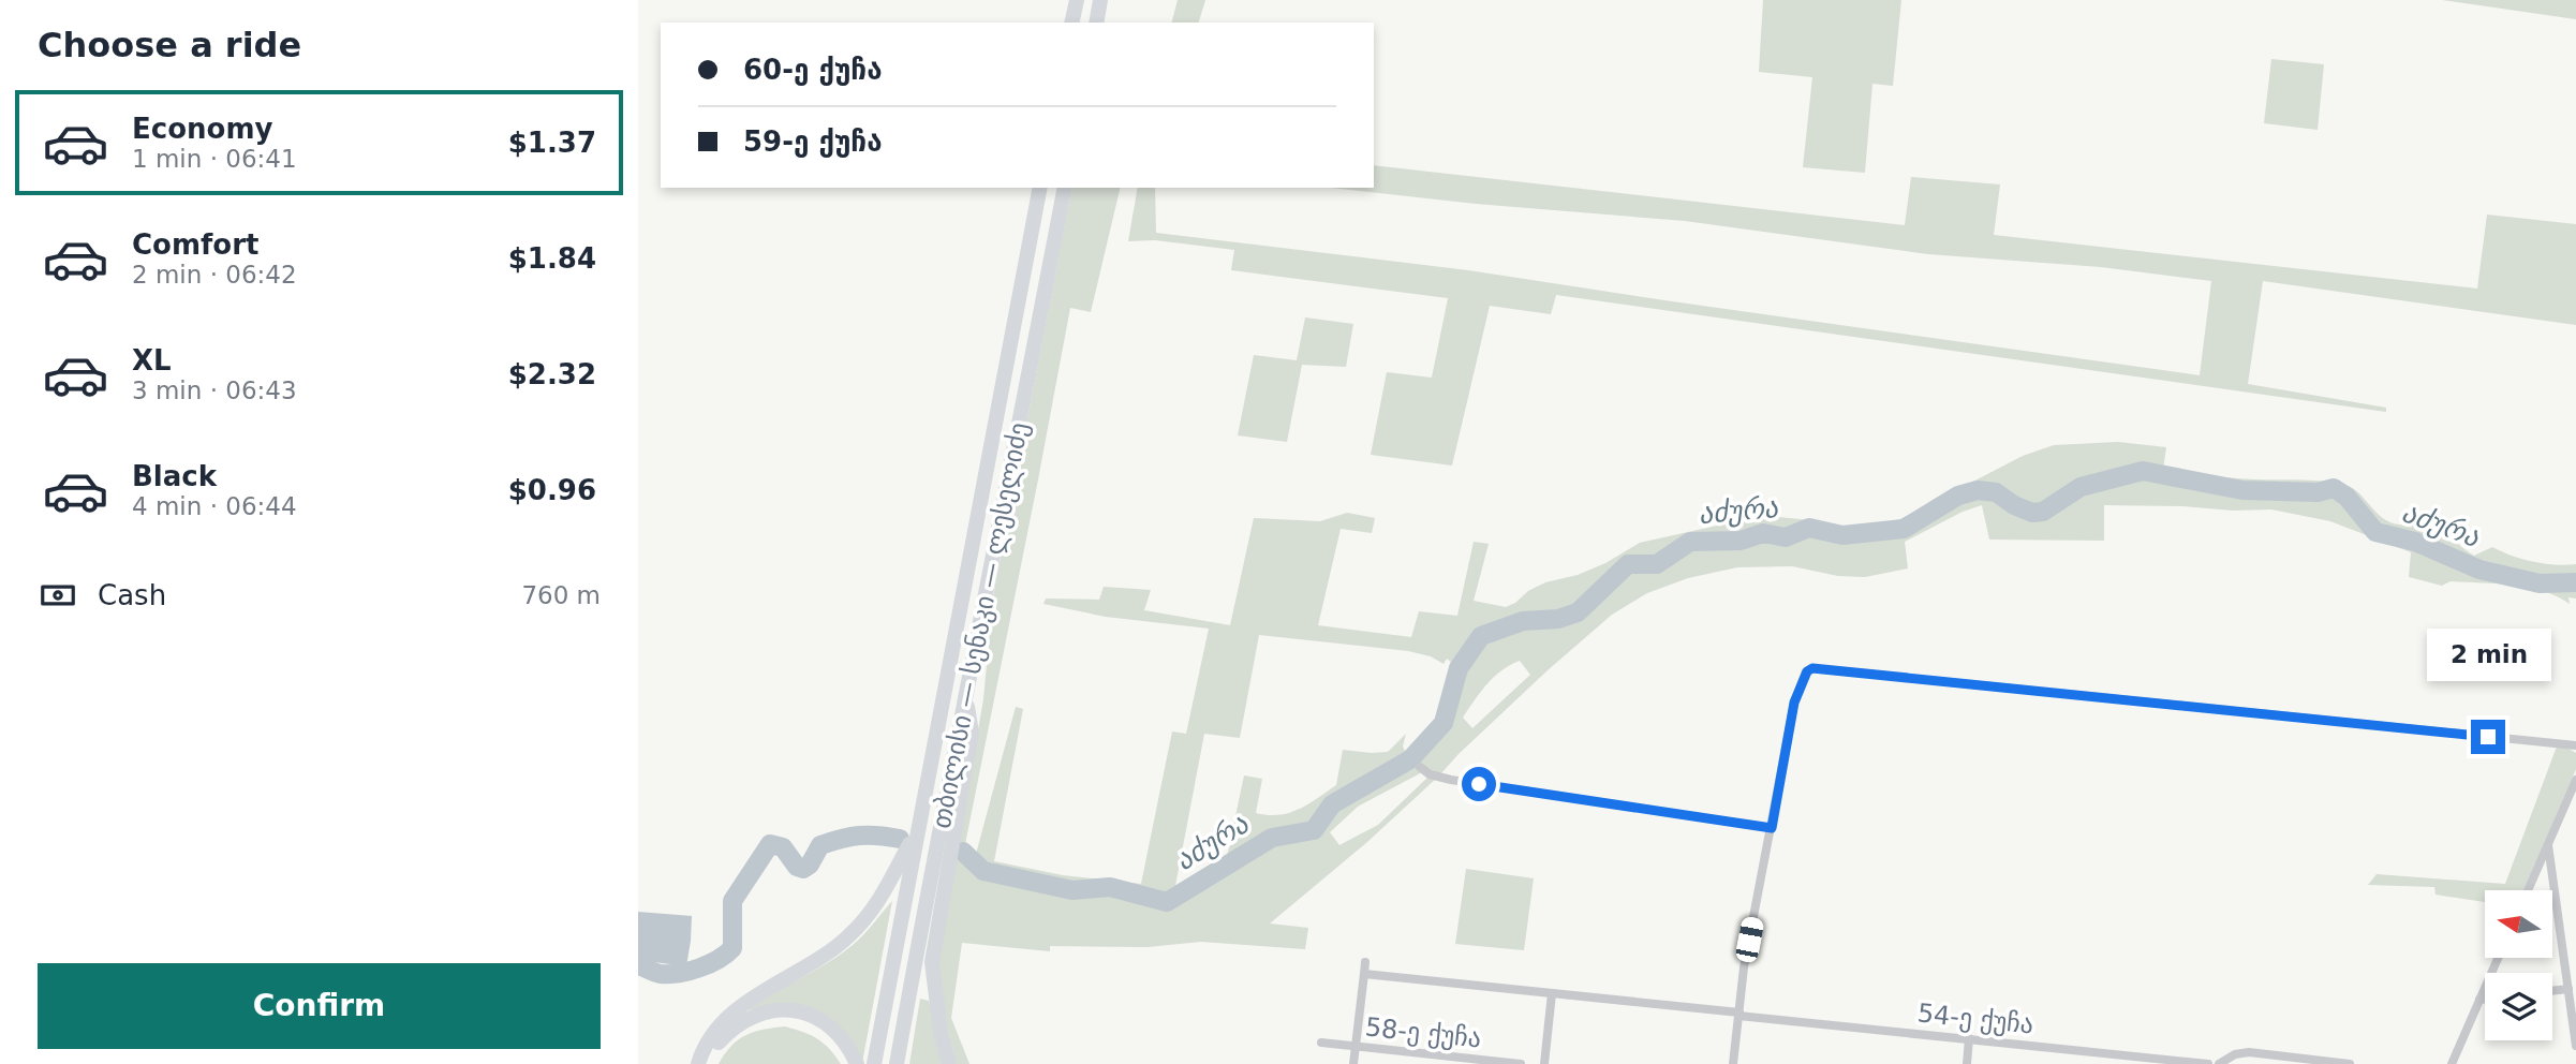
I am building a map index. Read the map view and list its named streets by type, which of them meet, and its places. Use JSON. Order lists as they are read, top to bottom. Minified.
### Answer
{"streets":{"highway":["თბილისი — სენაკი — ლესელიძე"],"street":["54-ე ქუჩა","58-ე ქუჩა"]},"water":["აძურა"],"north":"left","page":{"heading":"Choose a ride","banner":["60-ე ქუჩა","59-ე ქუჩა"],"list":[{"name":"Economy","note":"1 min · 06:41","value":"$1.37"},{"name":"Comfort","note":"2 min · 06:42","value":"$1.84"},{"name":"XL","note":"3 min · 06:43","value":"$2.32"},{"name":"Black","note":"4 min · 06:44","value":"$0.96"}],"pay":["Cash","760 m"],"bubble":"2 min","buttons":"Confirm"}}
